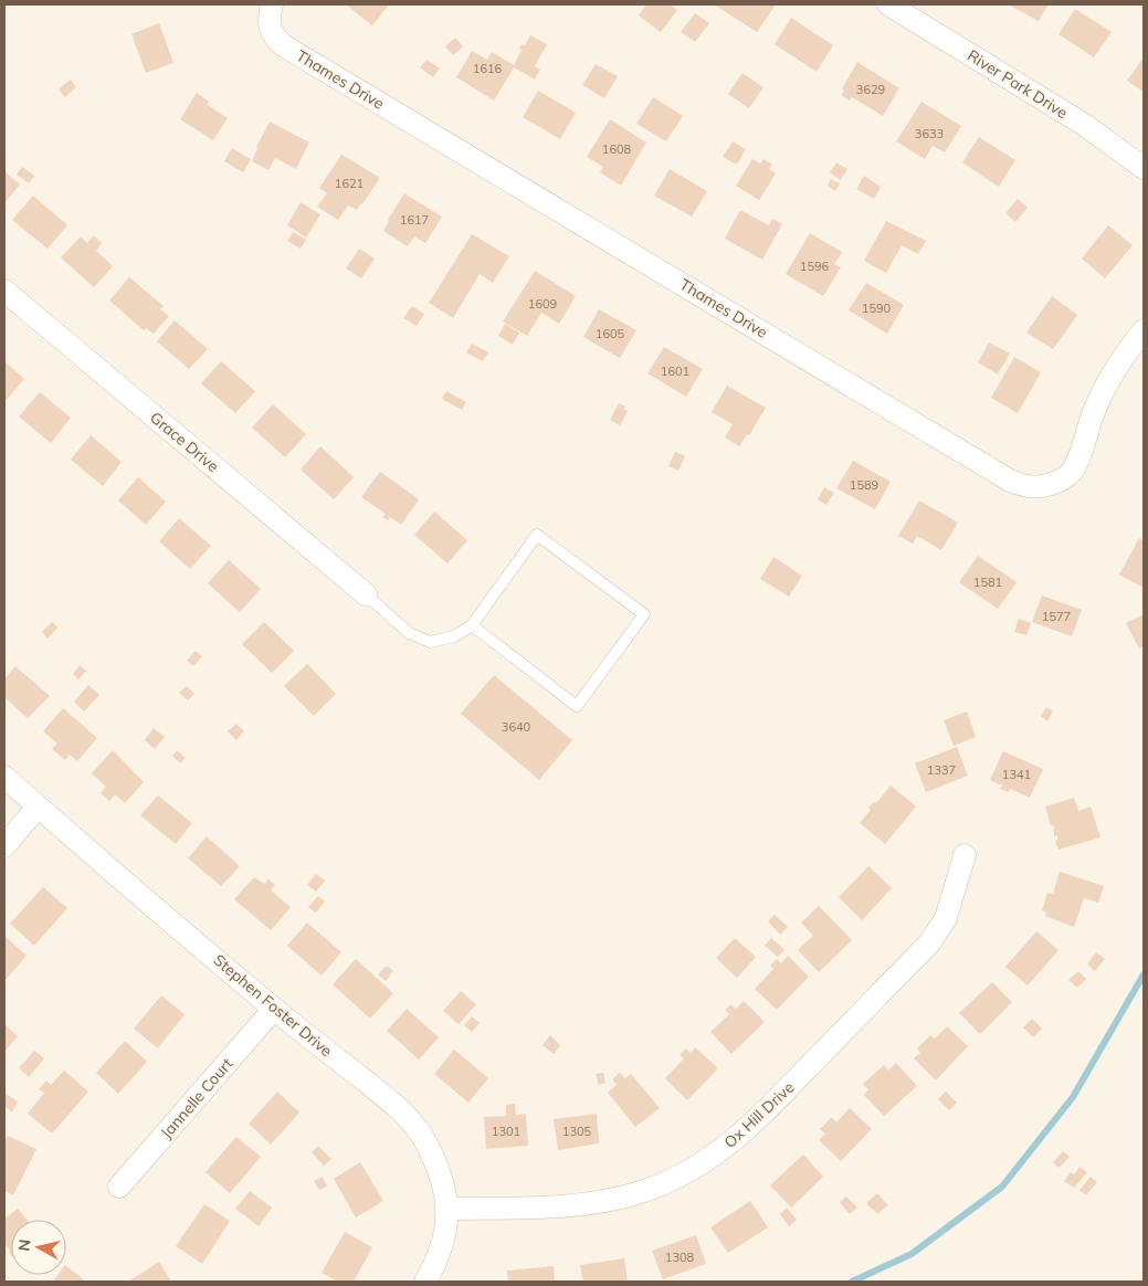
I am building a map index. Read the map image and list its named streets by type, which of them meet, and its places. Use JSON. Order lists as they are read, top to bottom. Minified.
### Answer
{"streets":{"street":["Thames Drive","River Park Drive","Grace Drive","Stephen Foster Drive","Jannelle Court","Ox Hill Drive"]},"crossings":[["Stephen Foster Drive","Jannelle Court"],["Stephen Foster Drive","Ox Hill Drive"]],"house_numbers":["1616","3629","3633","1608","1621","1617","1596","1609","1590","1605","1601","1589","1581","1577","3640","1337","1341","1301","1305","1308"],"north":"left"}
